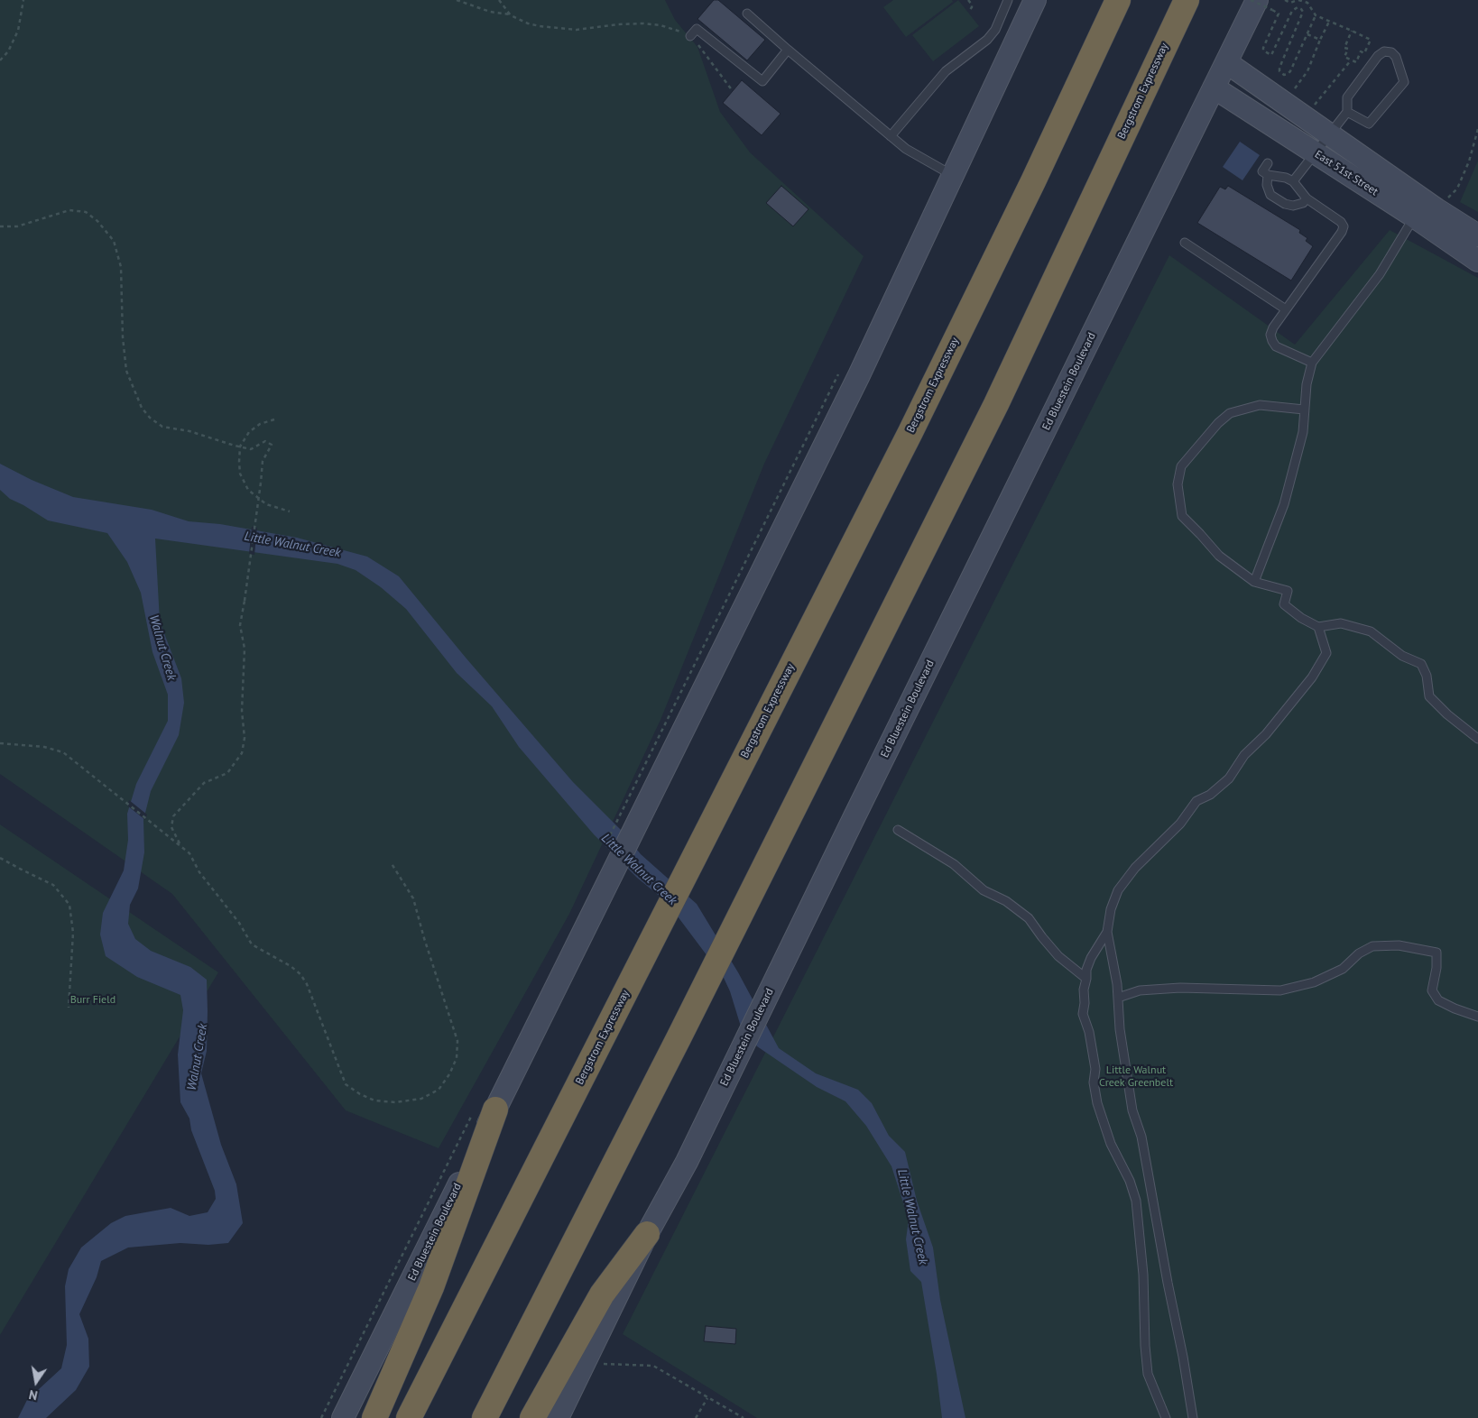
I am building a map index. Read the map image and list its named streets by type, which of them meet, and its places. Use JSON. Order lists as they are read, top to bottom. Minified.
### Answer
{"streets":{"highway":["Bergstrom Expressway"],"main road":["East 51st Street","Ed Bluestein Boulevard"]},"crossings":[["East 51st Street","Ed Bluestein Boulevard"]],"water":["Little Walnut Creek","Walnut Creek"],"parks":["Burr Field","Little Walnut Creek Greenbelt"],"north":"bottom"}
